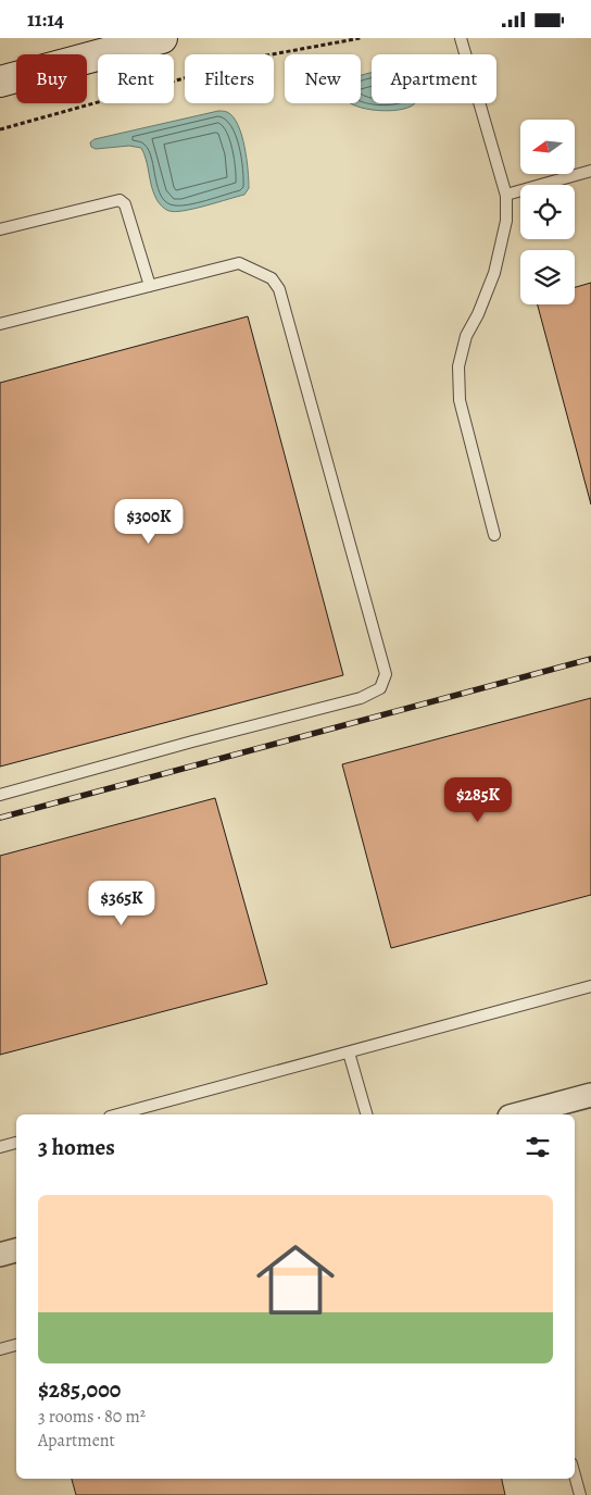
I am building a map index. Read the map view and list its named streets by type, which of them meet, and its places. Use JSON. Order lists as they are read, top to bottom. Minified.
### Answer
{"north":"left","page":{"status":"11:14","chip":["Buy","Rent","Filters","New","Apartment"],"price":["$300K","$285K","$365K"],"heading":"3 homes","list":[{"name":"$285,000","note":"3 rooms · 80 m² · Apartment"}]}}
